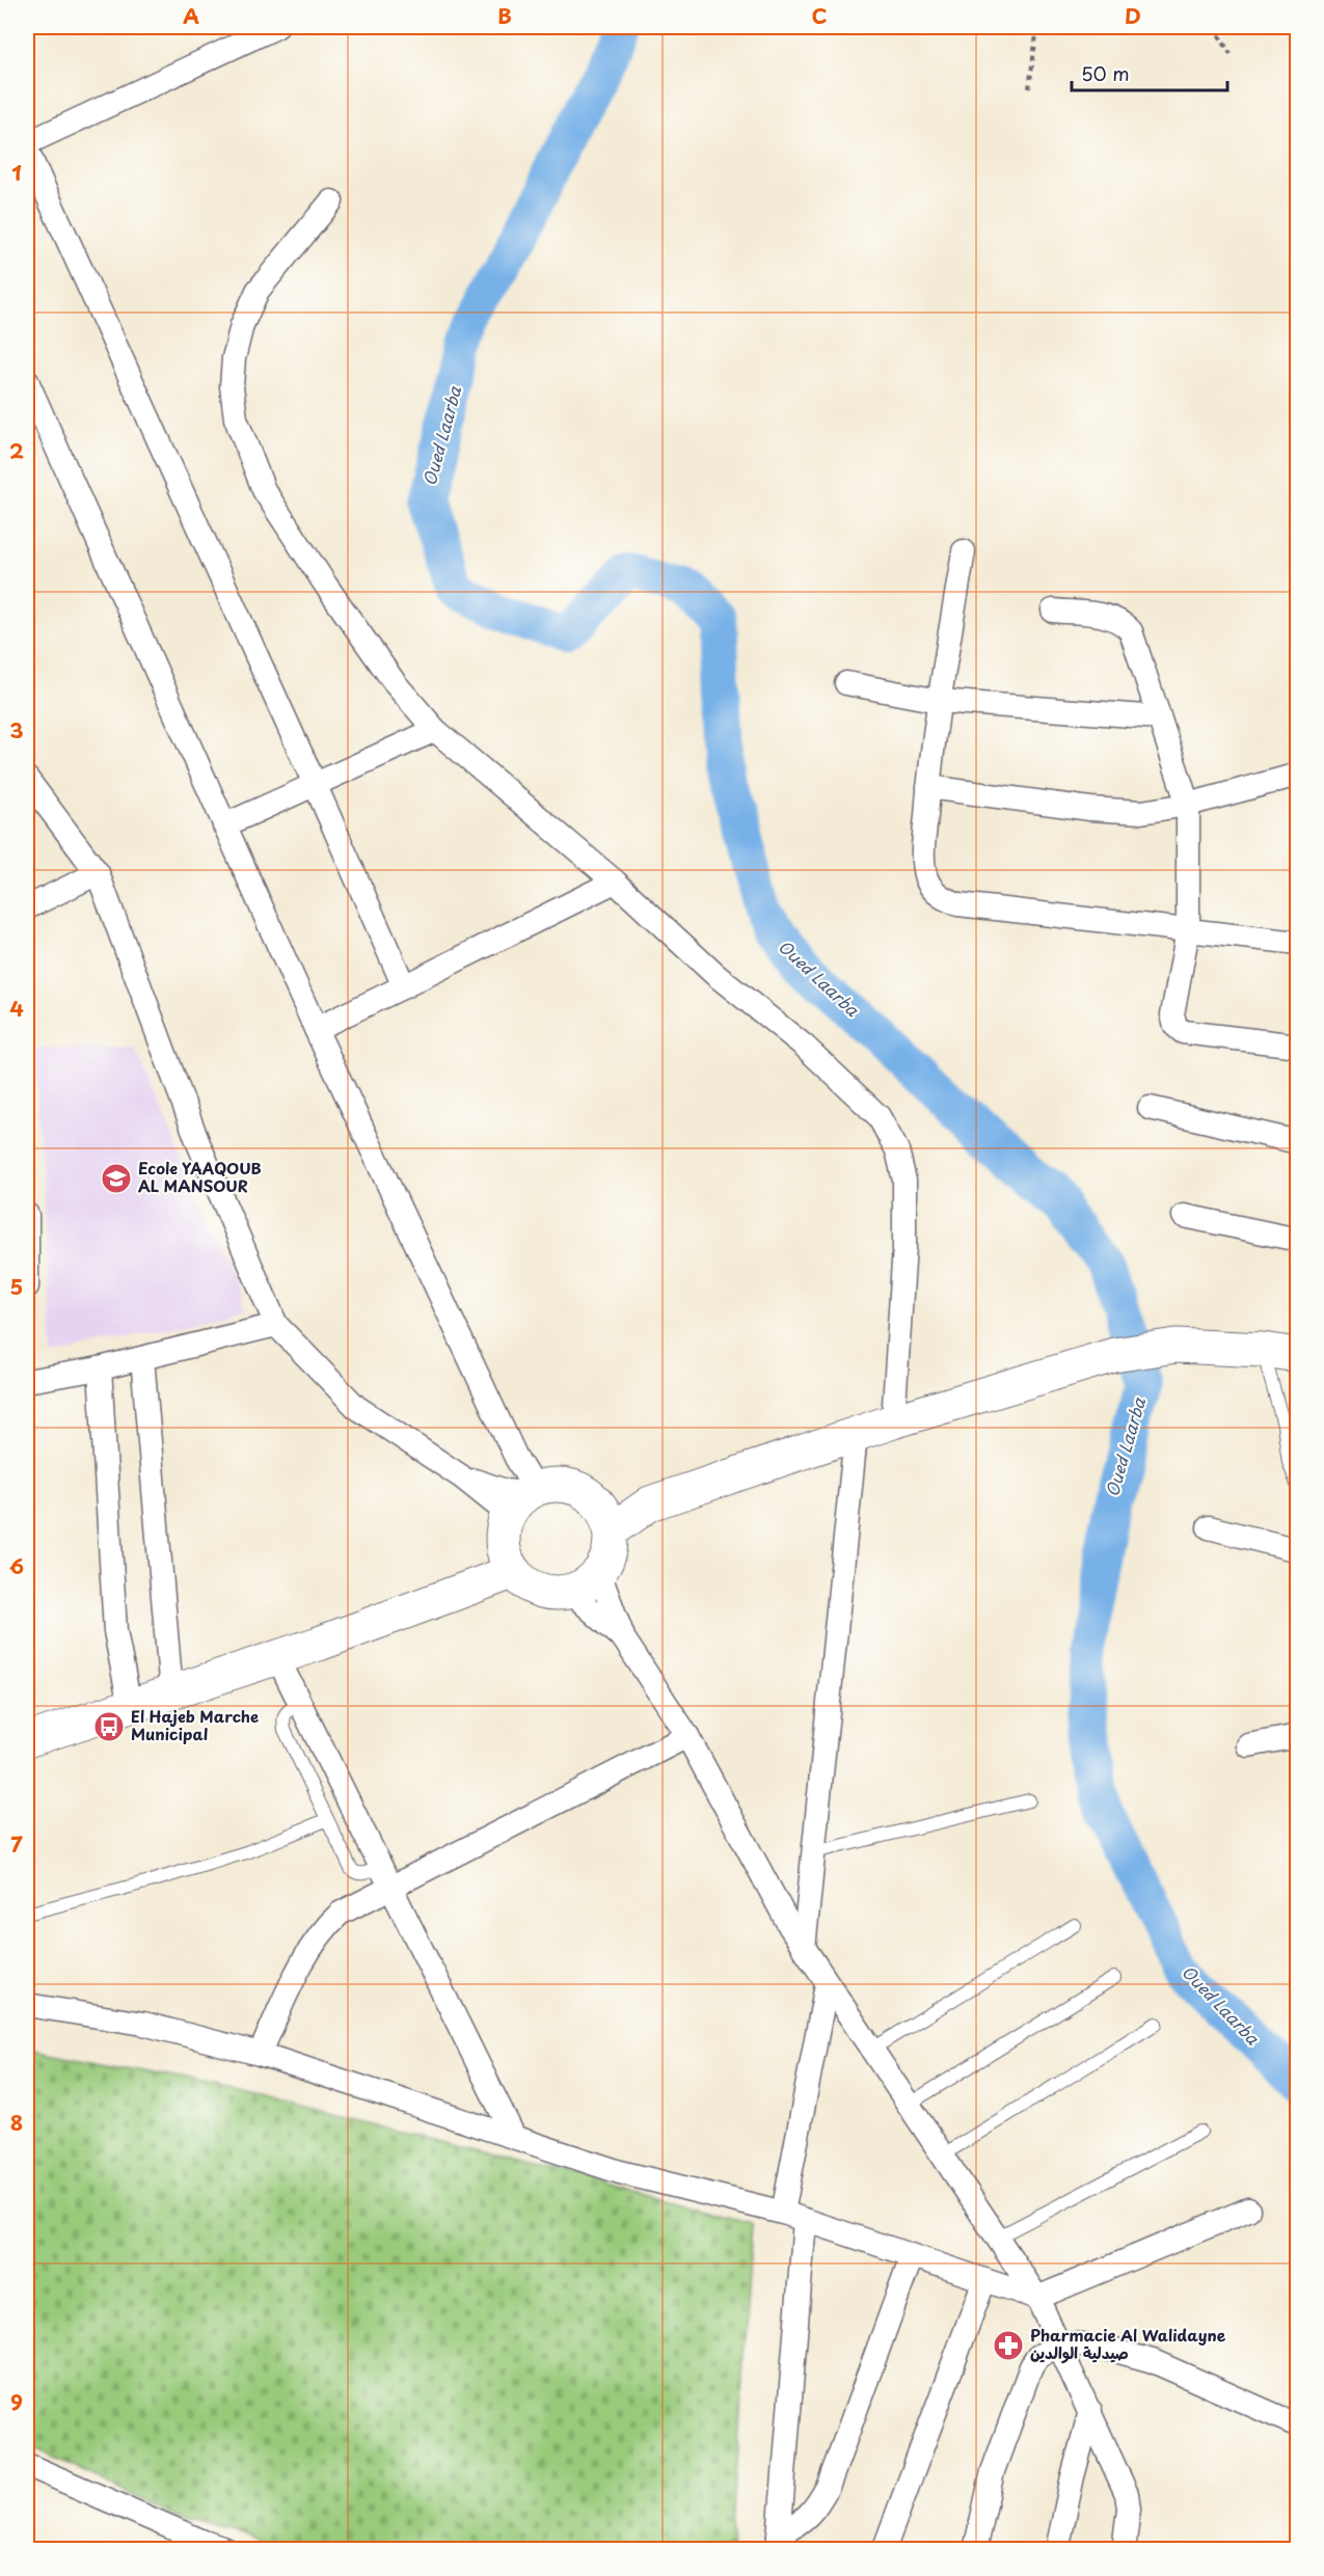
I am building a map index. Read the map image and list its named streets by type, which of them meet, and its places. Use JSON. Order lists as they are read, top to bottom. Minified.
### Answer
{"water":["Oued Laarba"],"places":{"school or university":["Ecole YAAQOUB AL MANSOUR"],"bus stop":["El Hajeb Marche Municipal"],"pharmacy":["Pharmacie Al Walidayne صيدلية الوالدين"]},"scale_bar":"50 m","grid":{"columns":["A","B","C","D"],"rows":["1","2","3","4","5","6","7","8","9"]}}
